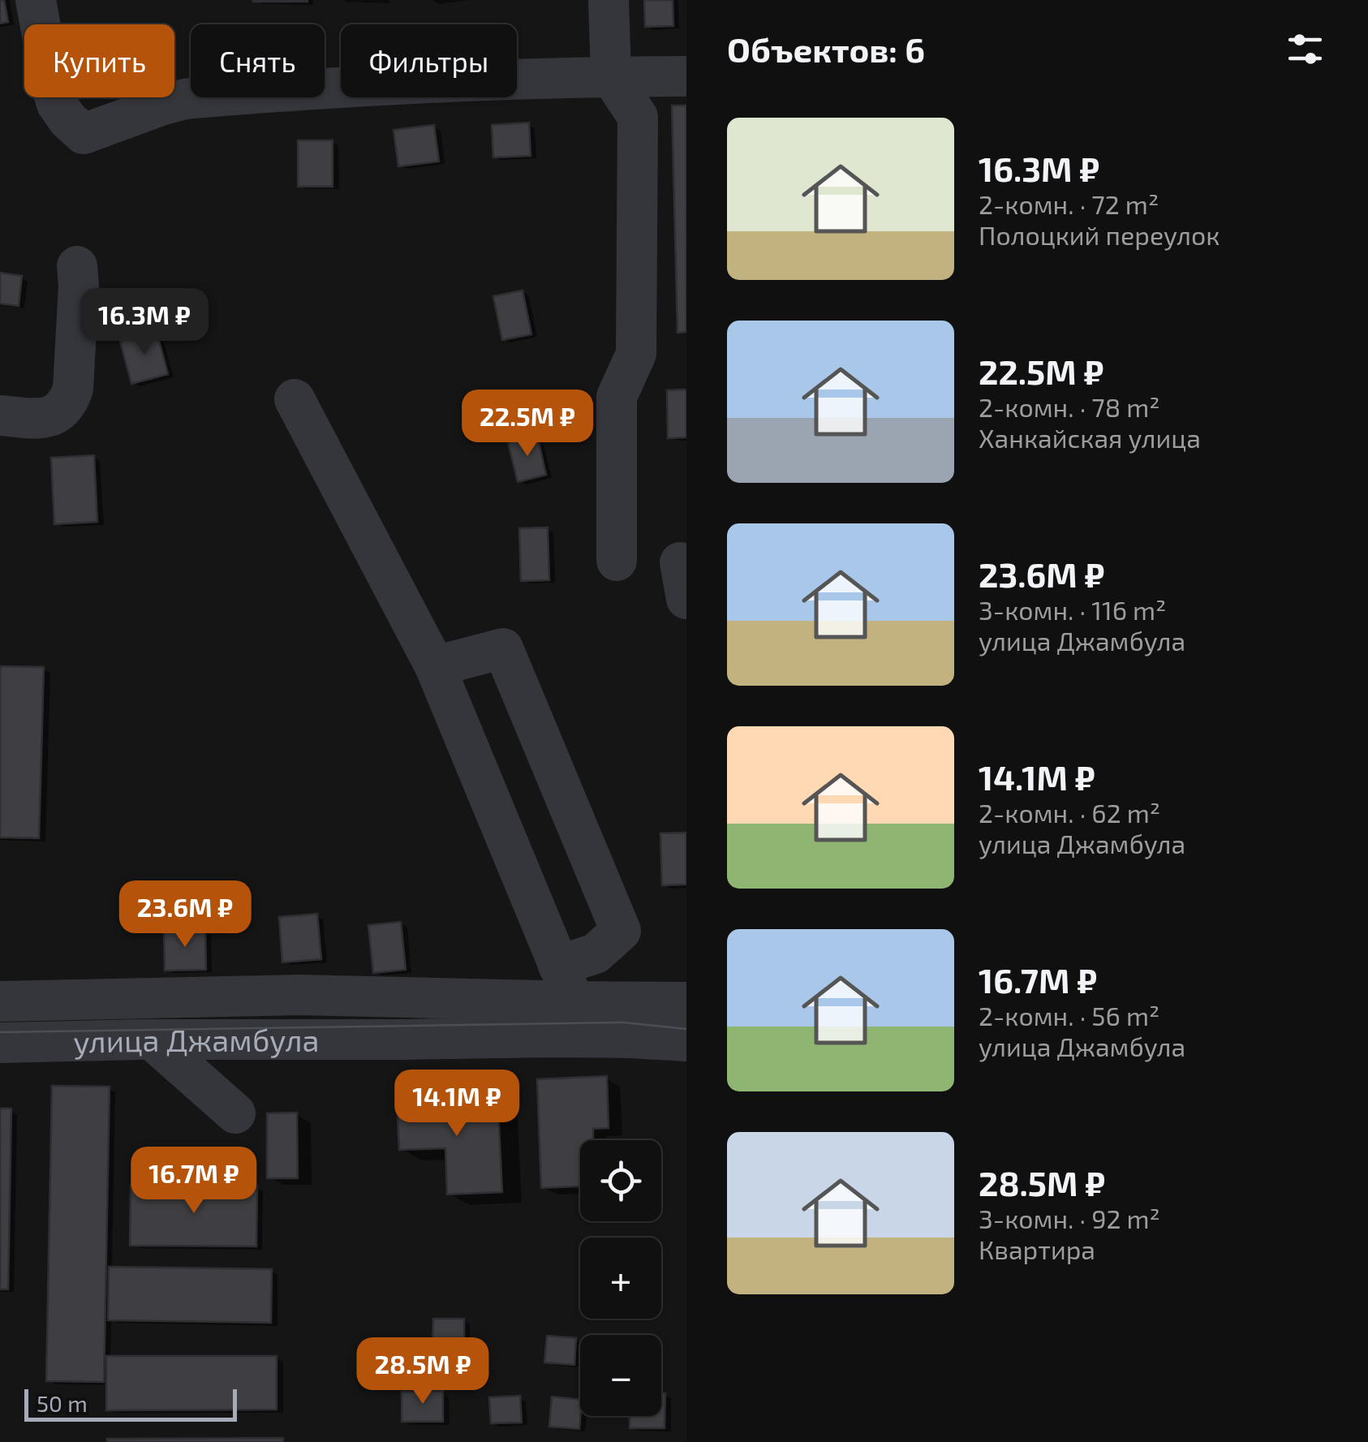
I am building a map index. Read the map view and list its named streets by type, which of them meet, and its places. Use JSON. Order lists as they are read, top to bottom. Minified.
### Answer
{"streets":{"street":["улица Джамбула"]},"scale_bar":"50 m","page":{"heading":"Объектов: 6","chip":["Купить","Снять","Фильтры"],"list":[{"name":"16.3M ₽","note":"2-комн. · 72 m² · Полоцкий переулок"},{"name":"22.5M ₽","note":"2-комн. · 78 m² · Ханкайская улица"},{"name":"23.6M ₽","note":"3-комн. · 116 m² · улица Джамбула"},{"name":"14.1M ₽","note":"2-комн. · 62 m² · улица Джамбула"},{"name":"16.7M ₽","note":"2-комн. · 56 m² · улица Джамбула"},{"name":"28.5M ₽","note":"3-комн. · 92 m² · Квартира"}],"price":["16.3M ₽","22.5M ₽","23.6M ₽","14.1M ₽","16.7M ₽","28.5M ₽"],"map_buttons":["+","−"],"scale":"50 m"}}
